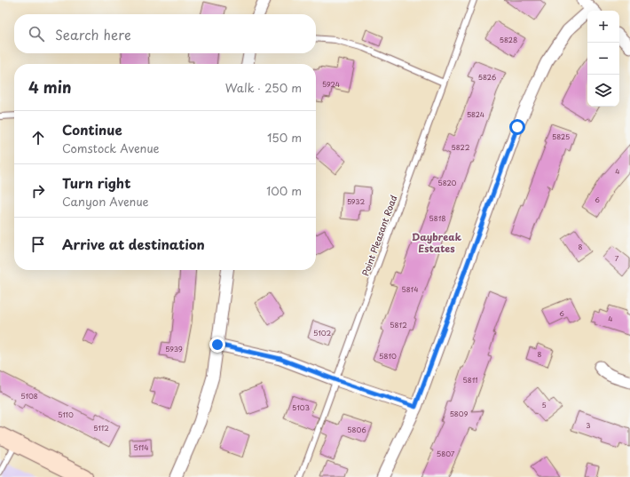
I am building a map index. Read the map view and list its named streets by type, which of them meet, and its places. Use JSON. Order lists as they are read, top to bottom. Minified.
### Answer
{"streets":{"lane":["Point Pleasant Road"]},"districts":["Daybreak Estates"],"house_numbers":["5828","5826","5924","5824","5825","5822","4","5820","6","5932","5818","8","7","5814","6","4","5812","5102","5939","8","5810","5811","5108","5","5103","5809","5110","3","5112","5806","5114","5807"],"page":{"map_buttons":["+","−"],"search":"Search here","heading":["4 min","Walk · 250 m"],"list":[["Continue","Comstock Avenue","150 m"],["Turn right","Canyon Avenue","100 m"],"Arrive at destination"]}}
